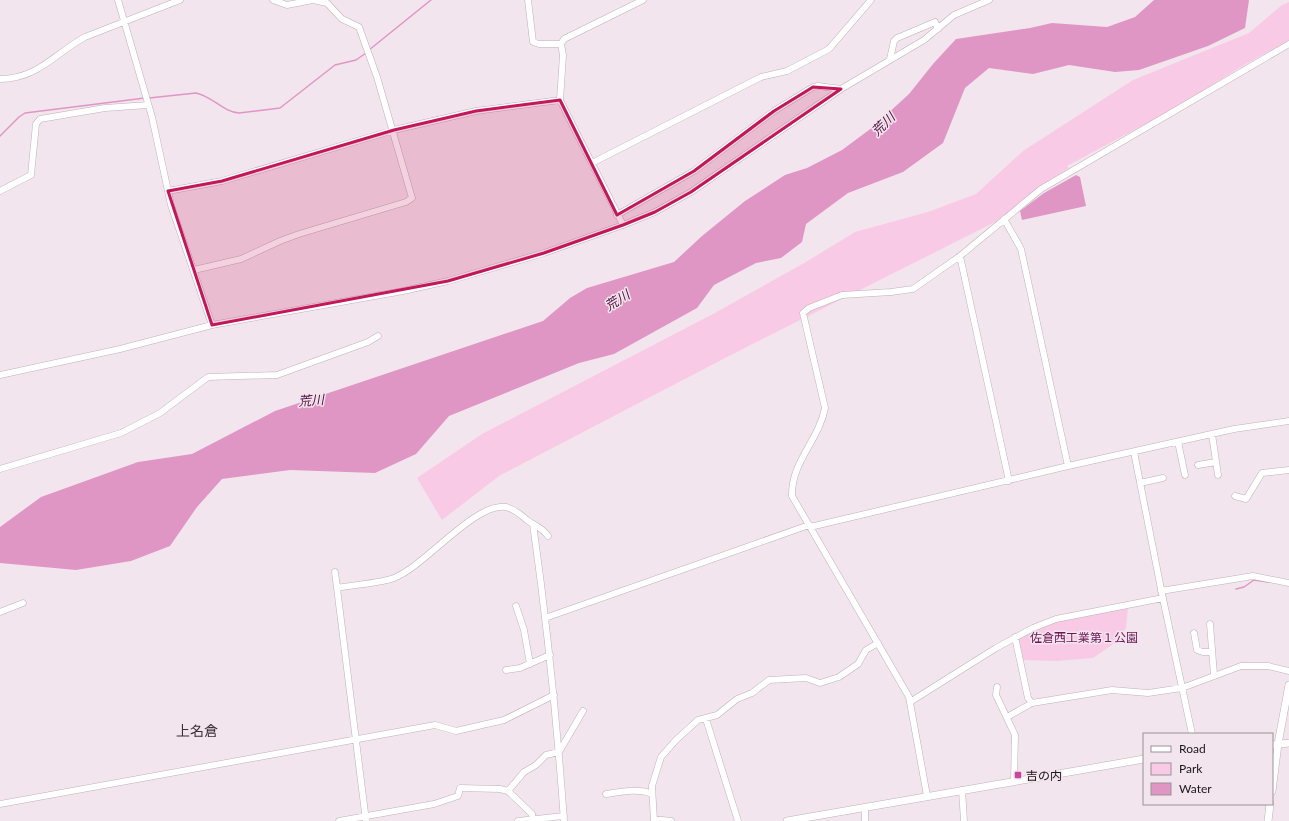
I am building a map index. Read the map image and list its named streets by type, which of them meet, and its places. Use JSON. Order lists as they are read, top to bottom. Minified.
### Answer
{"districts":["上名倉"],"water":["荒川"],"parks":["佐倉西工業第１公園"],"places":{"transit":["吉の内"]},"legend":["Road","Park","Water"]}
